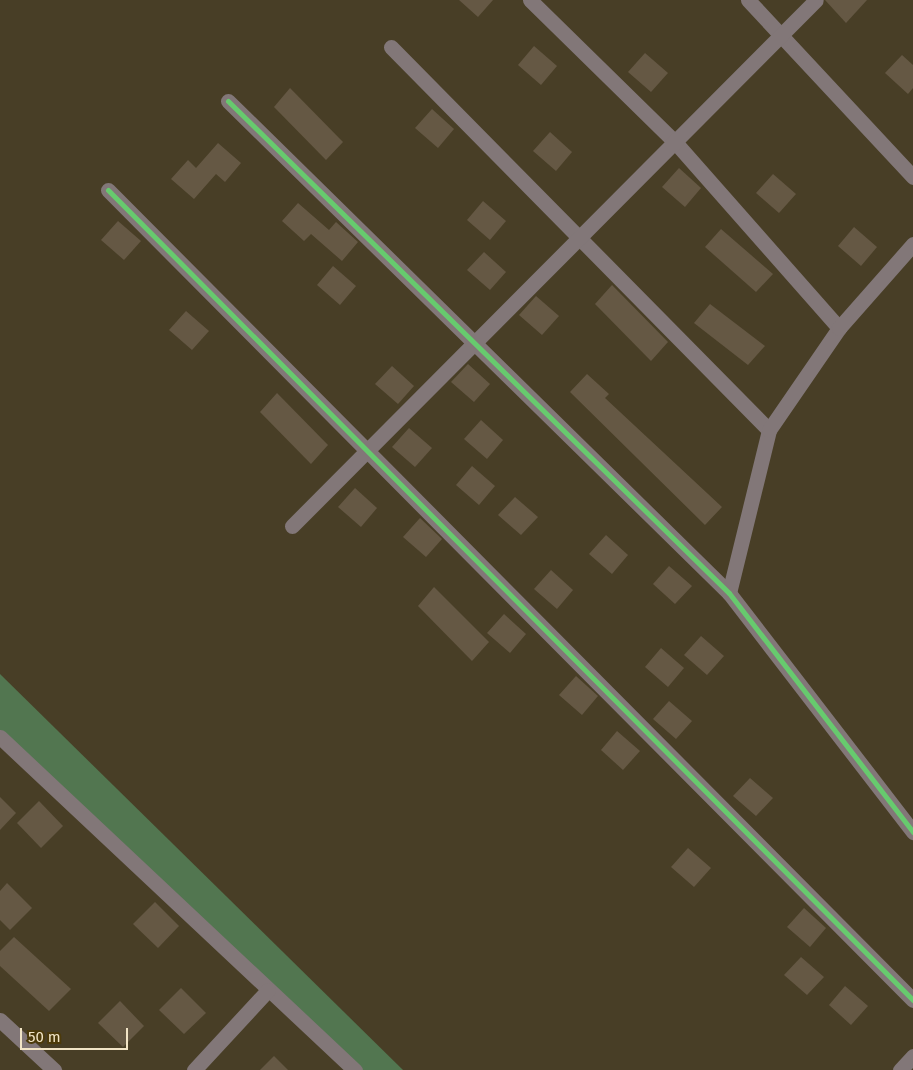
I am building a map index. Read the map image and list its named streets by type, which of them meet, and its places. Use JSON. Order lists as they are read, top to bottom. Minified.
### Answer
{"scale_bar":"50 m"}
